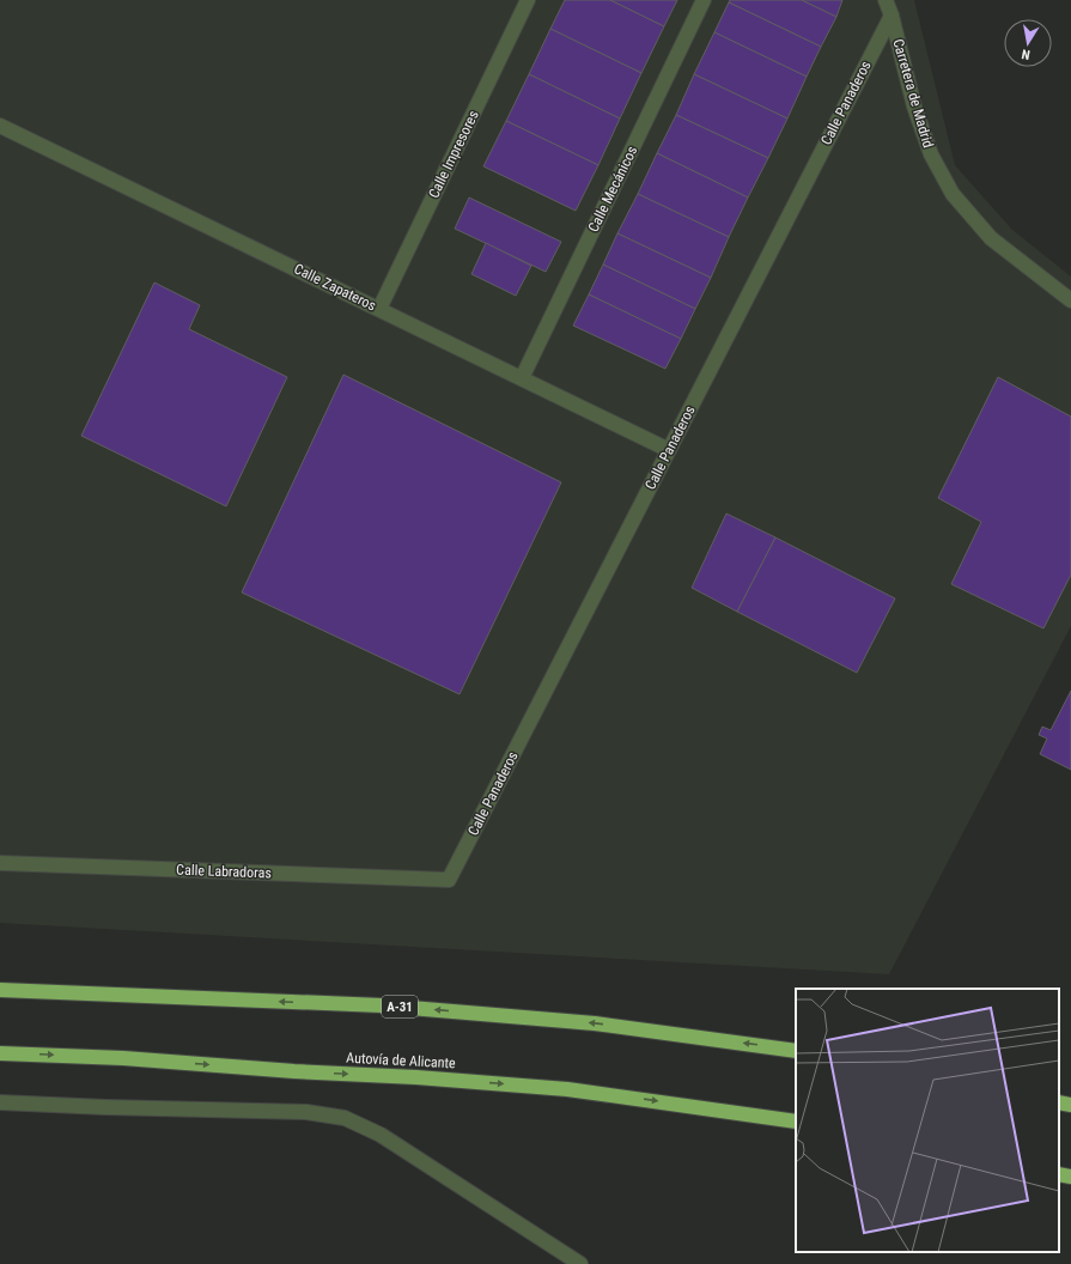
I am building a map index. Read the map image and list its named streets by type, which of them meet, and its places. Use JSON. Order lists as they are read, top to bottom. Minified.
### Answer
{"streets":{"highway":["A-31","Autovía de Alicante"],"street":["Carretera de Madrid","Calle Panaderos","Calle Impresores","Calle Mecánicos","Calle Zapateros","Calle Labradoras"]},"crossings":[["Carretera de Madrid","Calle Panaderos"],["Calle Panaderos","Calle Zapateros"],["Calle Panaderos","Calle Labradoras"],["Calle Impresores","Calle Zapateros"],["Calle Mecánicos","Calle Zapateros"]],"north":"bottom"}
